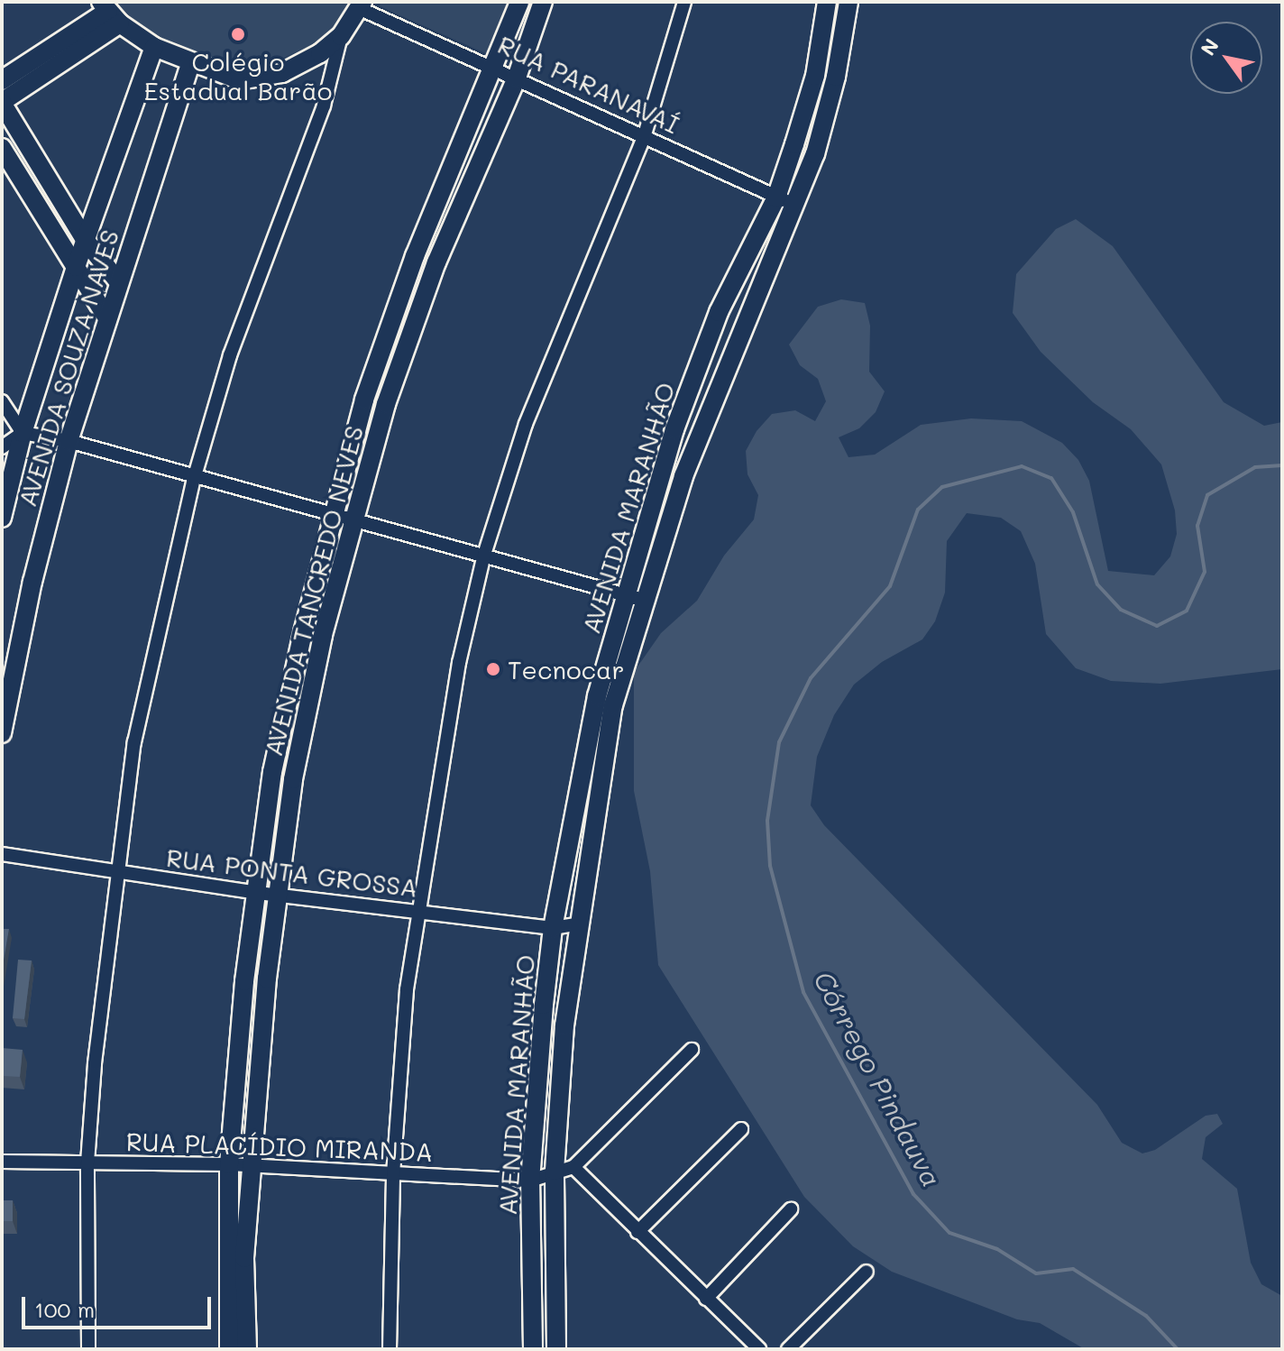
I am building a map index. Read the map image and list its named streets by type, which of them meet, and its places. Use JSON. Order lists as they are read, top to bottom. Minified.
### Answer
{"streets":{"street":["RUA PARANAVAÍ","AVENIDA SOUZA NAVES","AVENIDA MARANHÃO","AVENIDA TANCREDO NEVES","RUA PONTA GROSSA","RUA PLACÍDIO MIRANDA"]},"crossings":[["RUA PARANAVAÍ","AVENIDA MARANHÃO"],["RUA PARANAVAÍ","AVENIDA TANCREDO NEVES"],["AVENIDA MARANHÃO","RUA PONTA GROSSA"],["AVENIDA MARANHÃO","RUA PLACÍDIO MIRANDA"],["AVENIDA TANCREDO NEVES","RUA PONTA GROSSA"],["AVENIDA TANCREDO NEVES","RUA PLACÍDIO MIRANDA"]],"water":["Córrego Pindauva"],"places":["Colégio Estadual Barão","Tecnocar"],"scale_bar":"100 m","north":"top left"}
